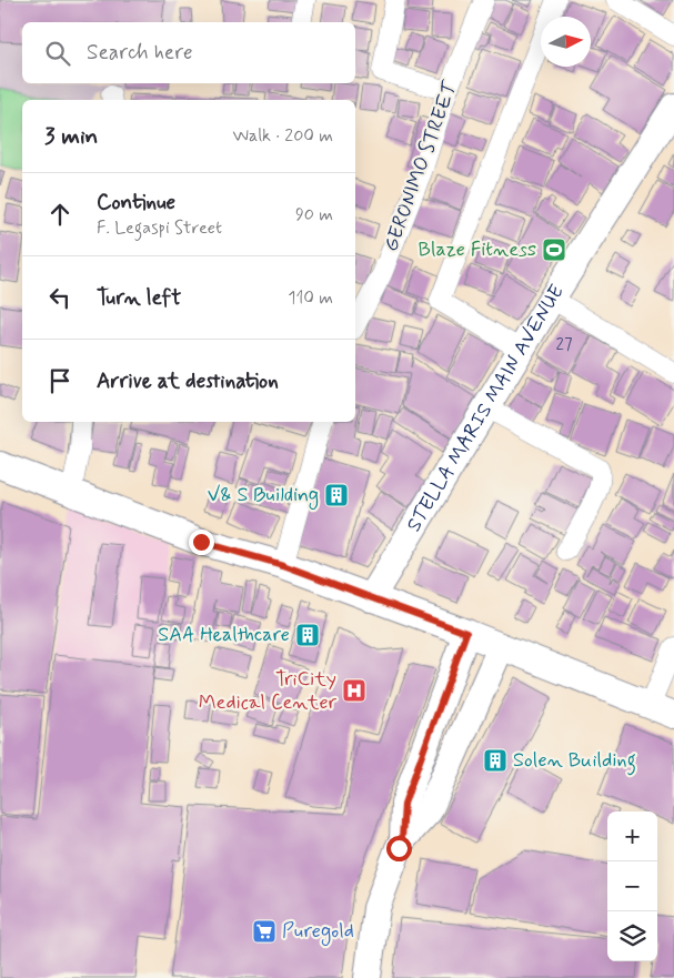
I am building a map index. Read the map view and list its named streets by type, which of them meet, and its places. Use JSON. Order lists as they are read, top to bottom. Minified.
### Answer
{"streets":{"main road":["STELLA MARIS MAIN AVENUE"],"street":["GERONIMO STREET"]},"places":{"sports":["Blaze Fitness"],"building":["V& S Building","SAA Healthcare","Solen Building"],"hospital":["TriCity Medical Center"],"supermarket":["Puregold"]},"house_numbers":["27"],"north":"right","page":{"search":"Search here","heading":["3 min","Walk · 200 m"],"list":[["Continue","F. Legaspi Street","90 m"],["Turn left","110 m"],"Arrive at destination"],"map_buttons":["+","−"]}}
